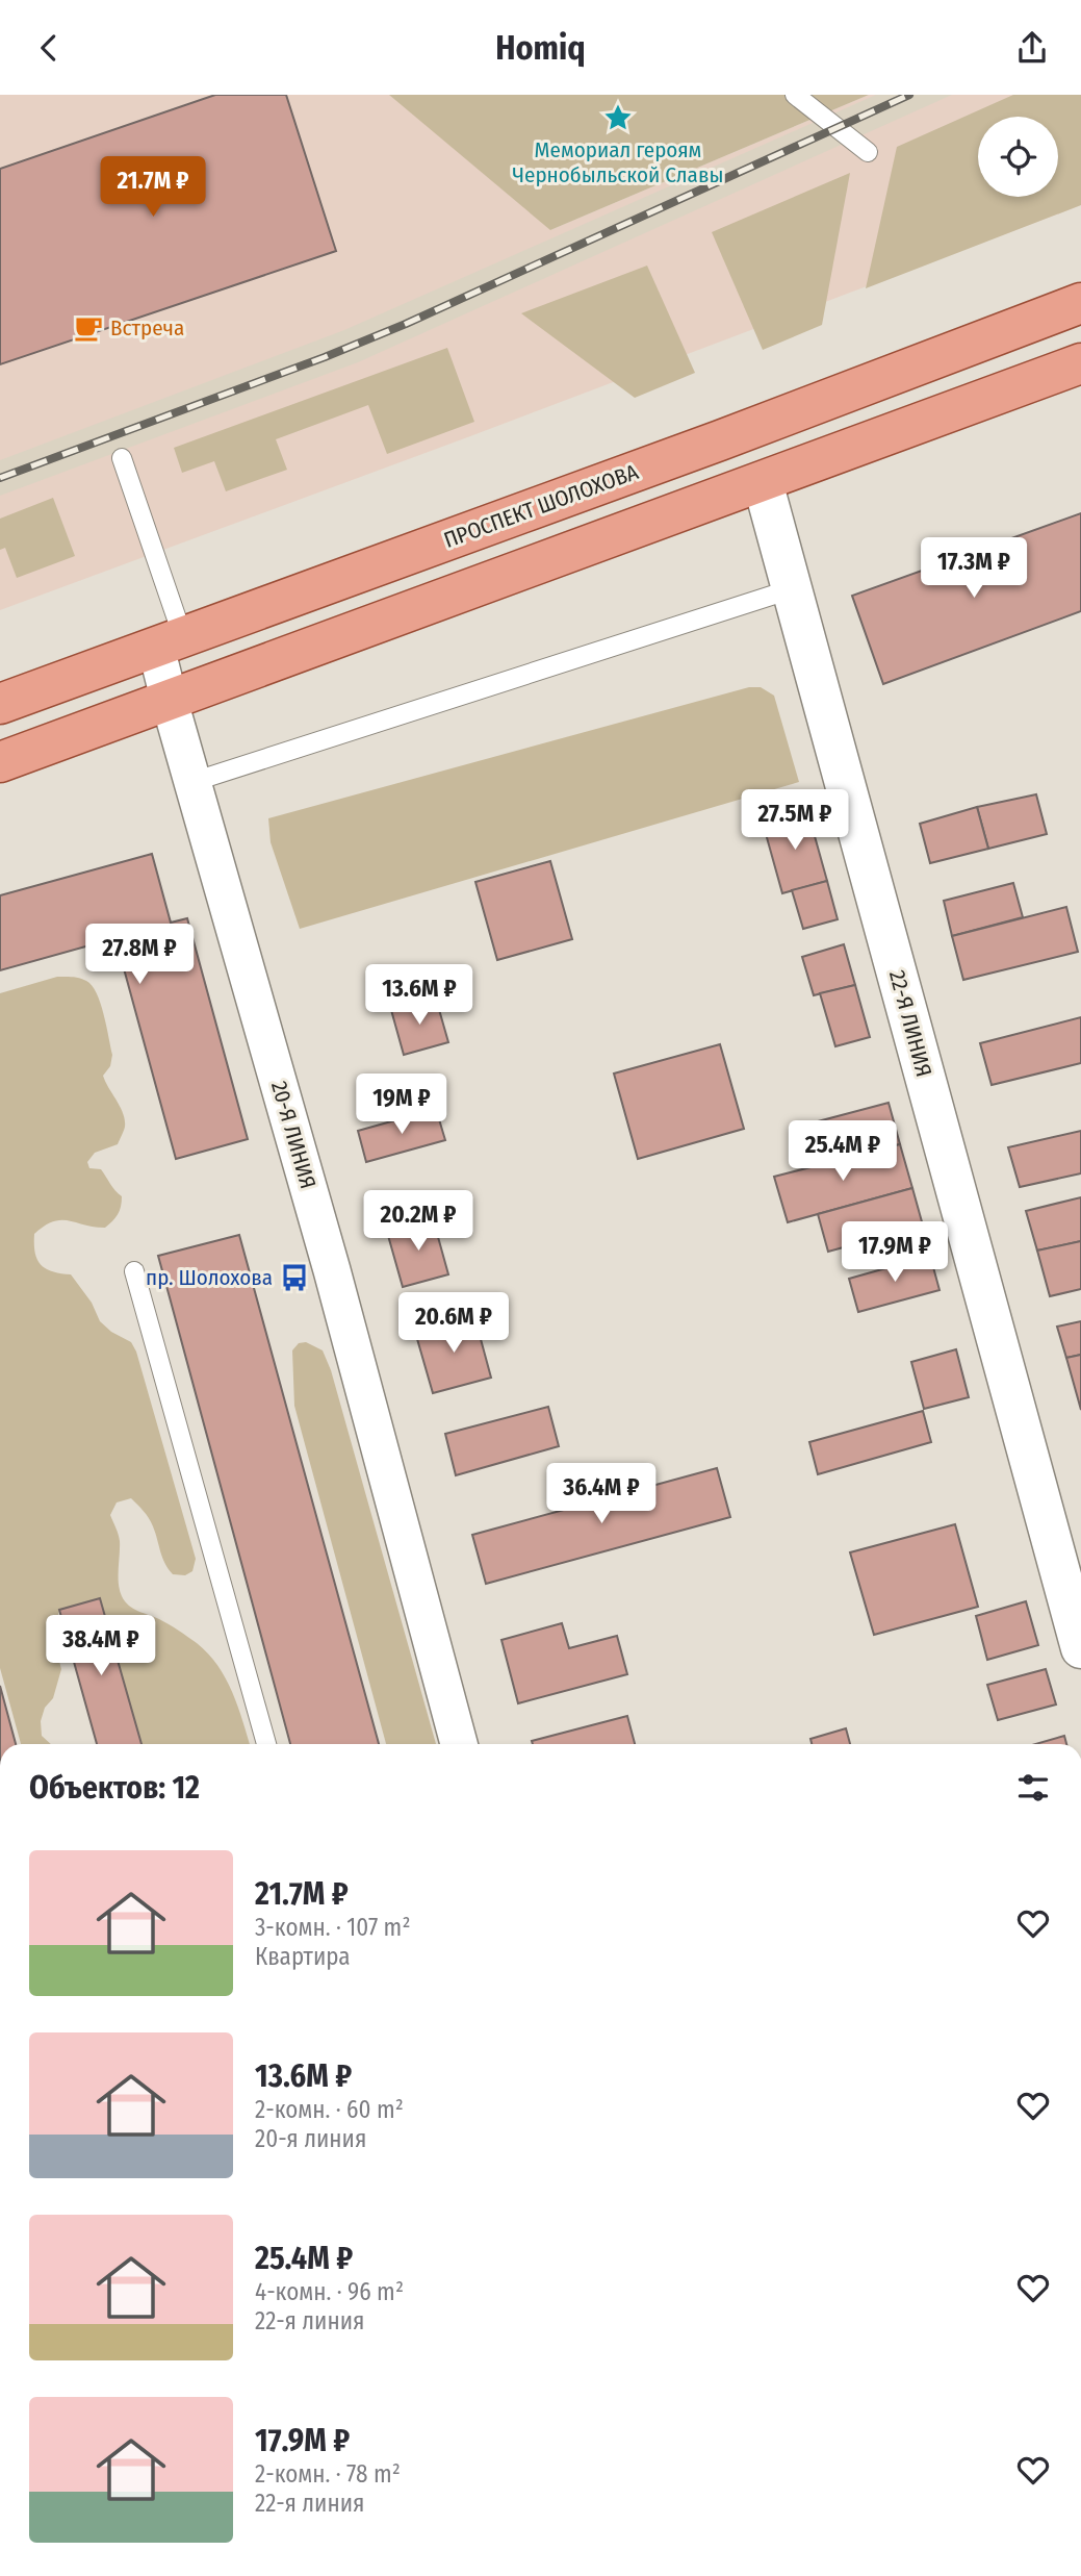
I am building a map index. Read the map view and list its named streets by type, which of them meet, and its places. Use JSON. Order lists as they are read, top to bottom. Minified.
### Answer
{"streets":{"main road":["ПРОСПЕКТ ШОЛОХОВА"],"street":["22-Я ЛИНИЯ","20-Я ЛИНИЯ"]},"crossings":[["ПРОСПЕКТ ШОЛОХОВА","20-Я ЛИНИЯ"]],"places":{"place":["Мемориал героям Чернобыльской Славы"],"cafe":["Встреча"],"bus stop":["пр. Шолохова"]},"page":{"header":"Homiq","price":["21.7M ₽","17.3M ₽","27.5M ₽","27.8M ₽","13.6M ₽","19M ₽","25.4M ₽","20.2M ₽","17.9M ₽","20.6M ₽","36.4M ₽","38.4M ₽"],"heading":"Объектов: 12","list":[{"name":"21.7M ₽","note":"3-комн. · 107 m² · Квартира"},{"name":"13.6M ₽","note":"2-комн. · 60 m² · 20-я линия"},{"name":"25.4M ₽","note":"4-комн. · 96 m² · 22-я линия"},{"name":"17.9M ₽","note":"2-комн. · 78 m² · 22-я линия"}]}}
